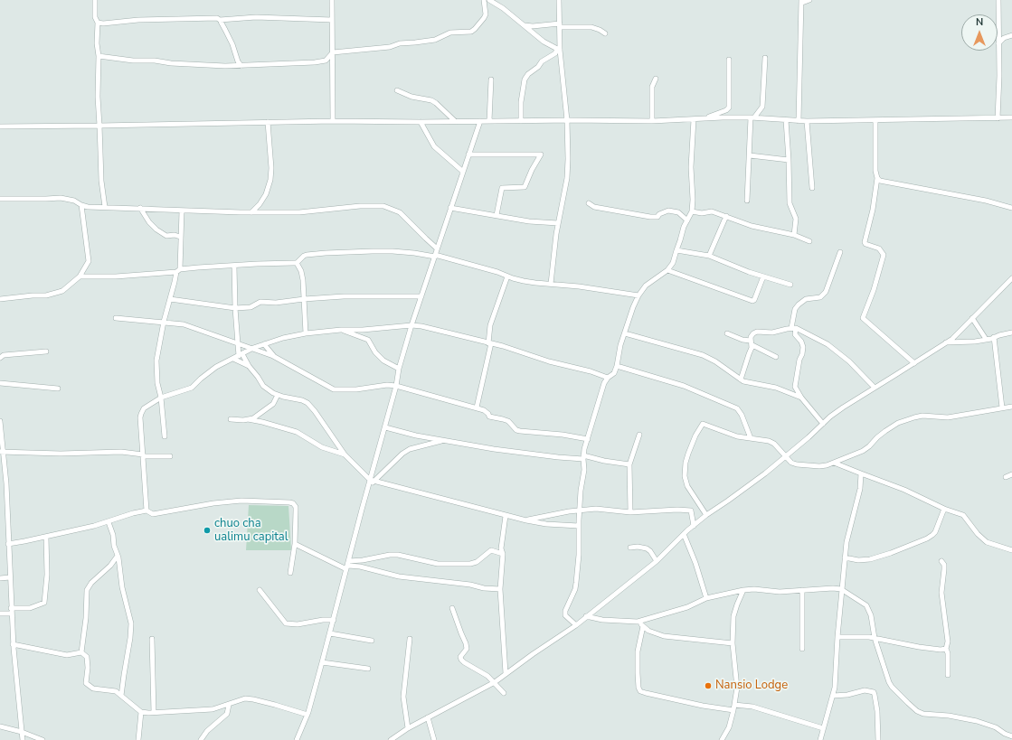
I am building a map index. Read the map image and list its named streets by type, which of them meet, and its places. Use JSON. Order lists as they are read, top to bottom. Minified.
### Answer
{"places":["chuo cha ualimu capital","Nansio Lodge"],"north":"top"}
